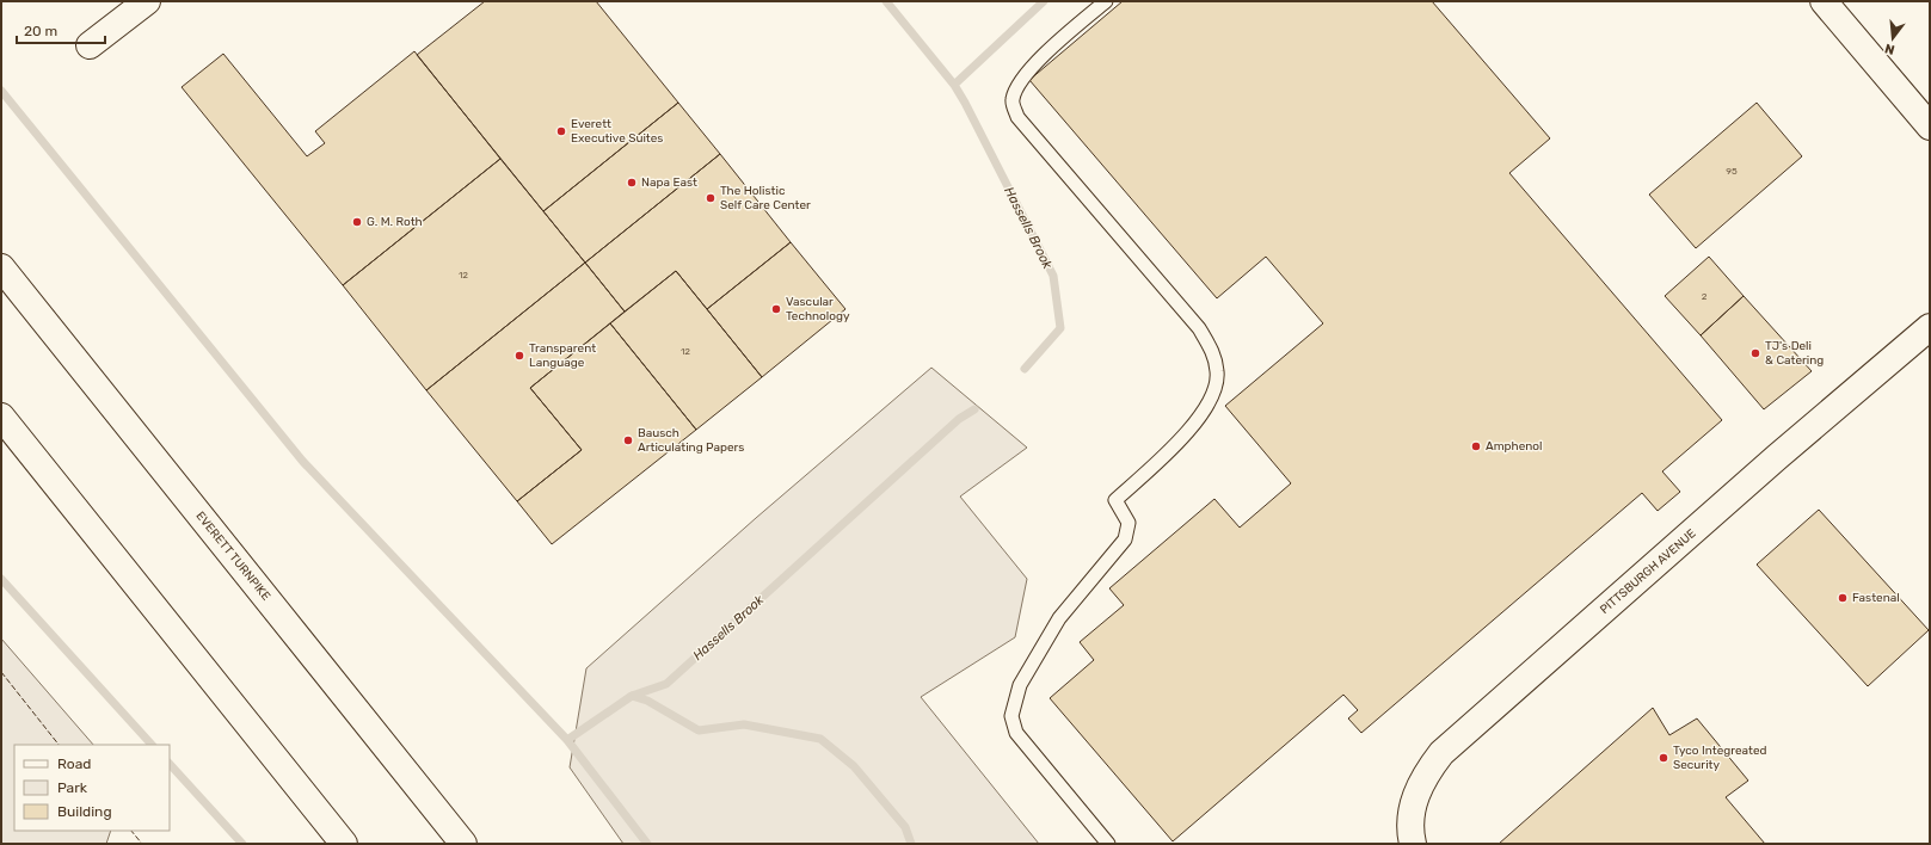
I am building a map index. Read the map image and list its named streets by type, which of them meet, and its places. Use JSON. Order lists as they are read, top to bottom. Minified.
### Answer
{"streets":{"main road":["EVERETT TURNPIKE","PITTSBURGH AVENUE"]},"water":["Hassells Brook"],"places":["Everett Executive Suites","Napa East","The Holistic Self Care Center","G. M. Roth","Vascular Technology","TJ's Deli & Catering","Transparent Language","Bausch Articulating Papers","Amphenol","Fastenal","Tyco Integreated Security"],"house_numbers":["95","12","2","12"],"legend":["Road","Park","Building"],"scale_bar":"20 m","north":"bottom"}
